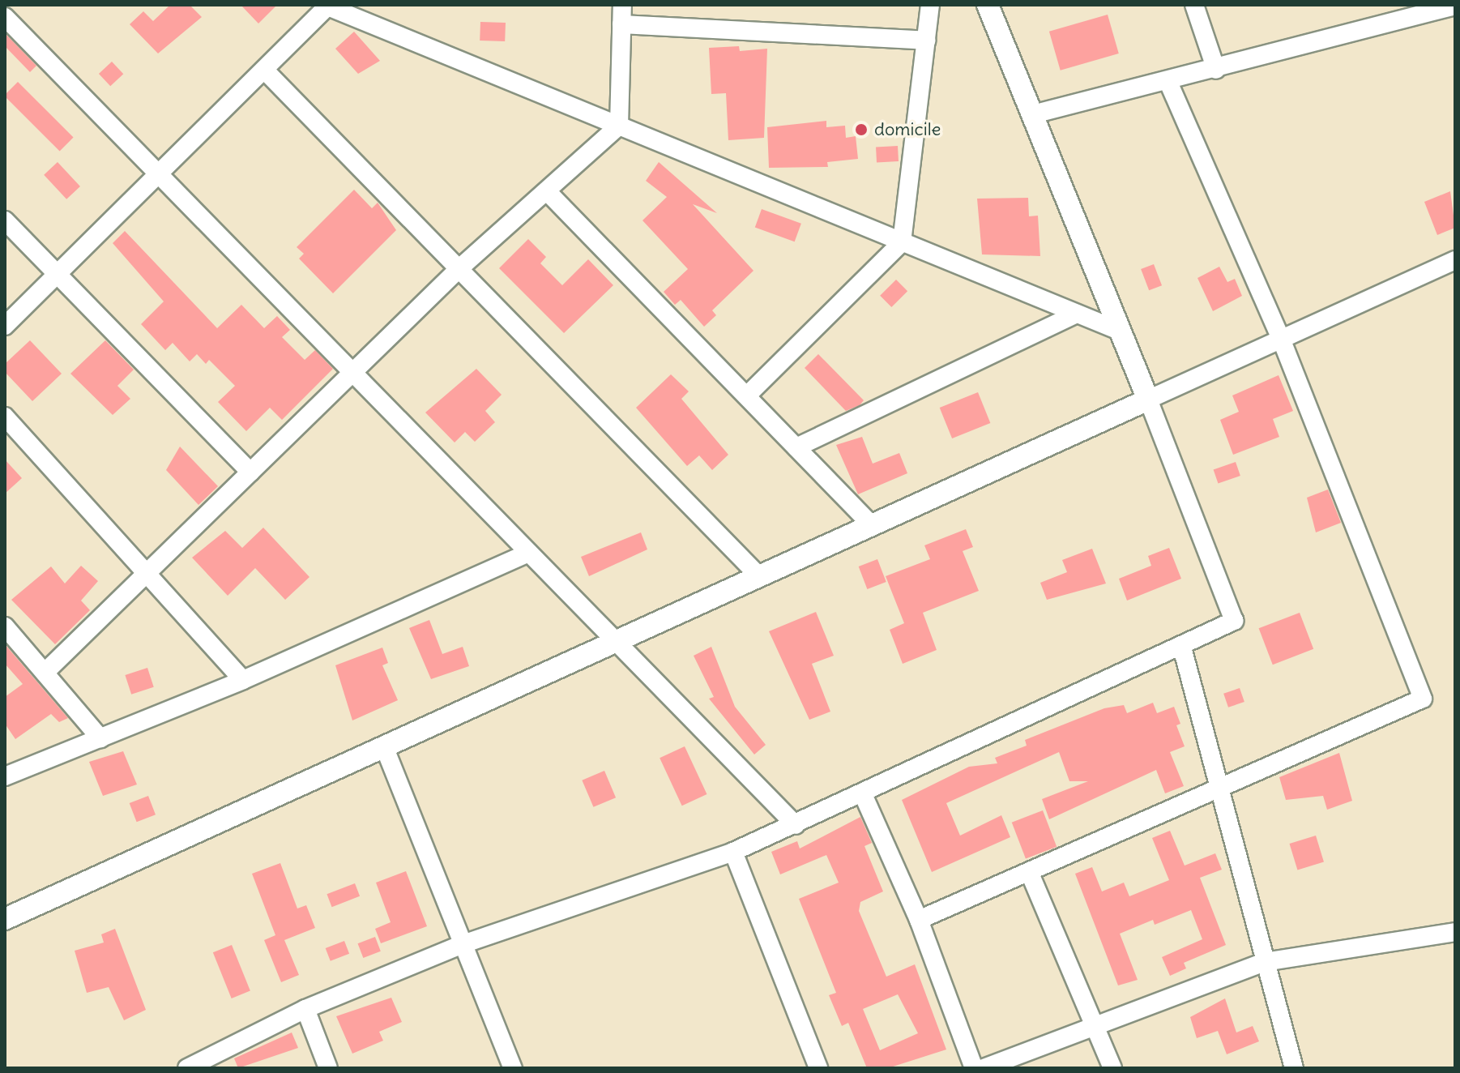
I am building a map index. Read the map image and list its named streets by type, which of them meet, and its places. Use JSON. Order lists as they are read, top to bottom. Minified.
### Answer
{"places":["domicile"]}
